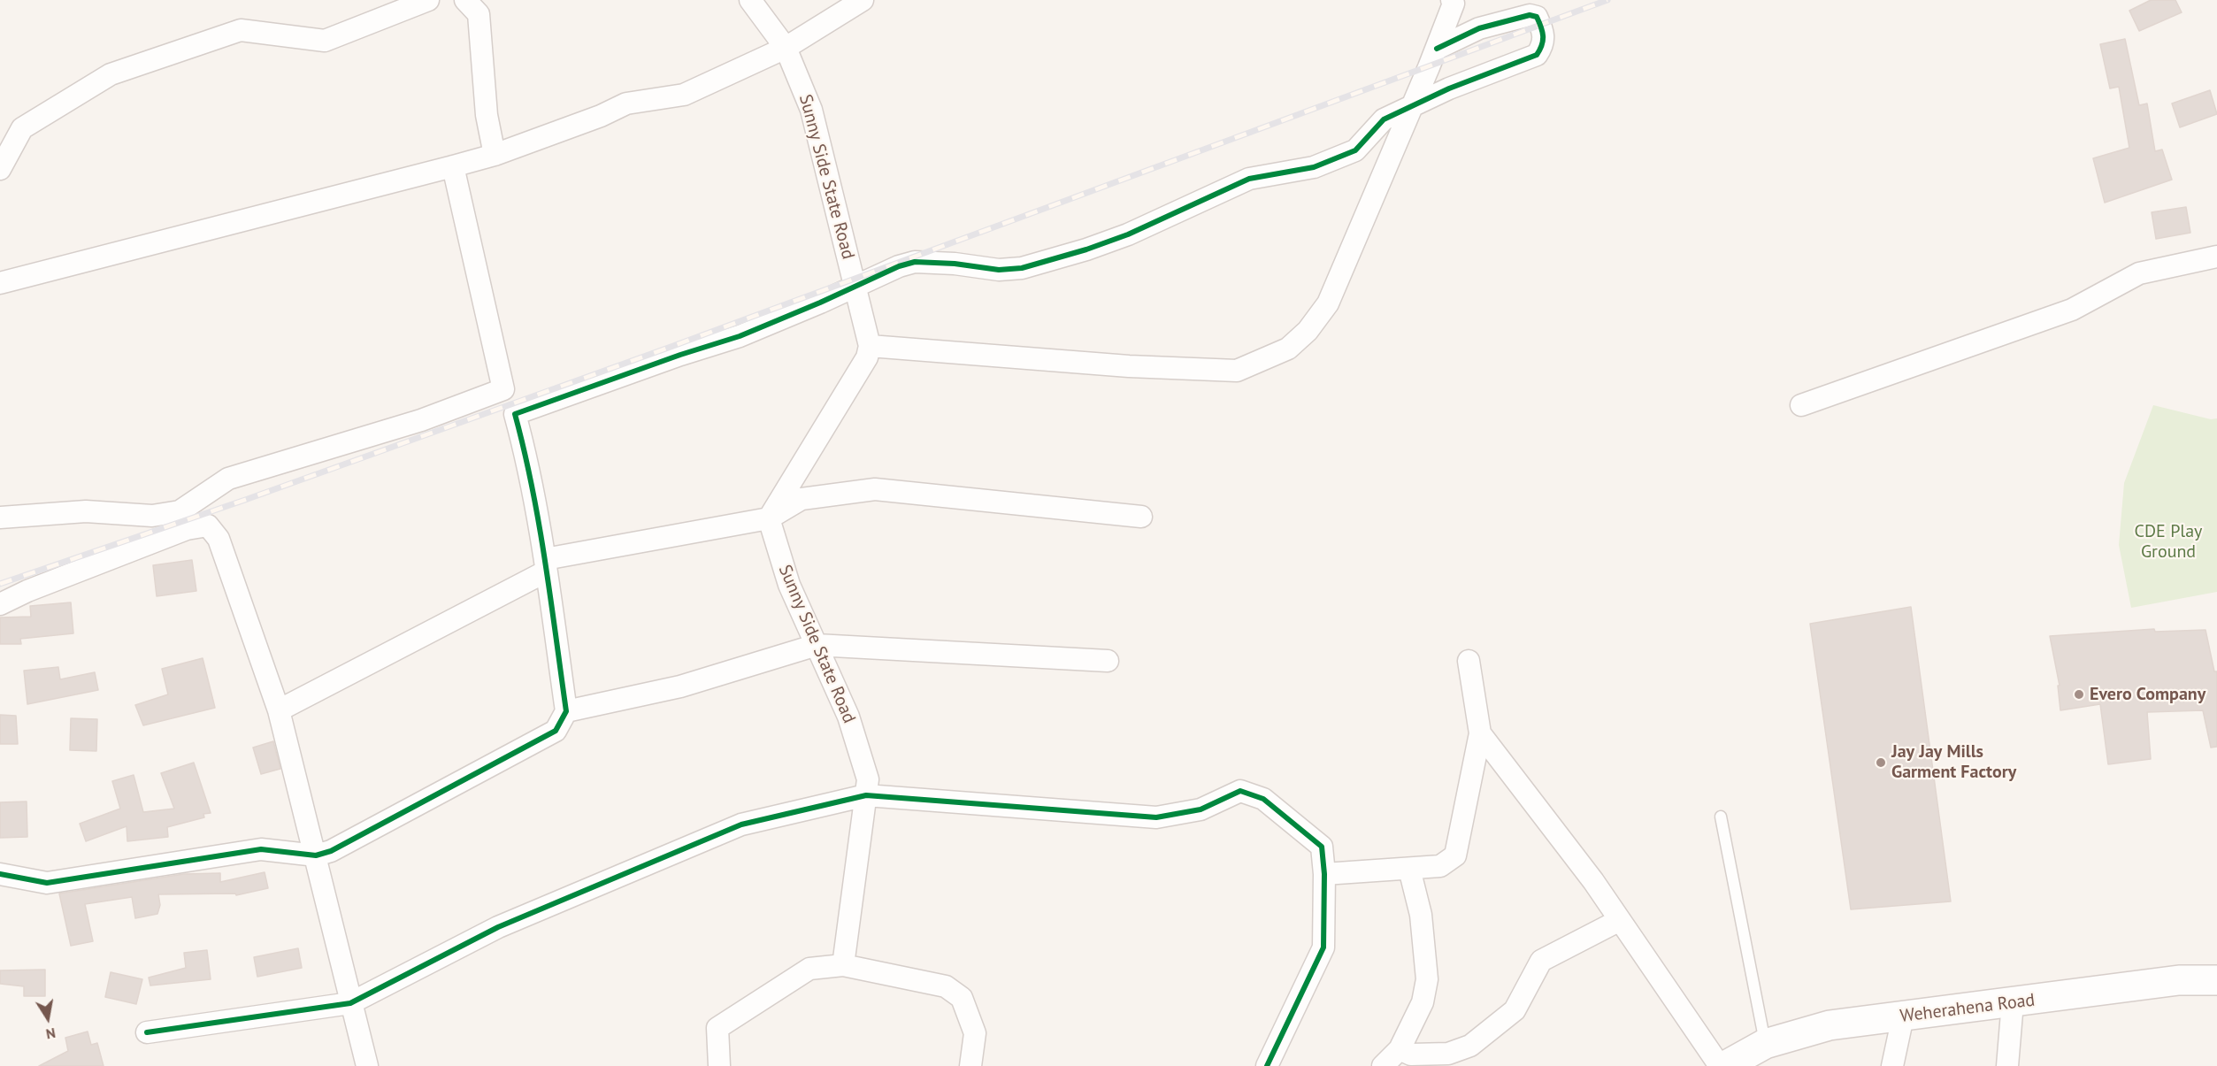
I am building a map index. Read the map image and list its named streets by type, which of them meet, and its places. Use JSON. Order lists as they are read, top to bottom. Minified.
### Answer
{"streets":{"main road":["Weherahena Road"],"street":["Sunny Side State Road"]},"parks":["CDE Play Ground"],"places":["Evero Company","Jay Jay Mills Garment Factory"],"north":"bottom"}
